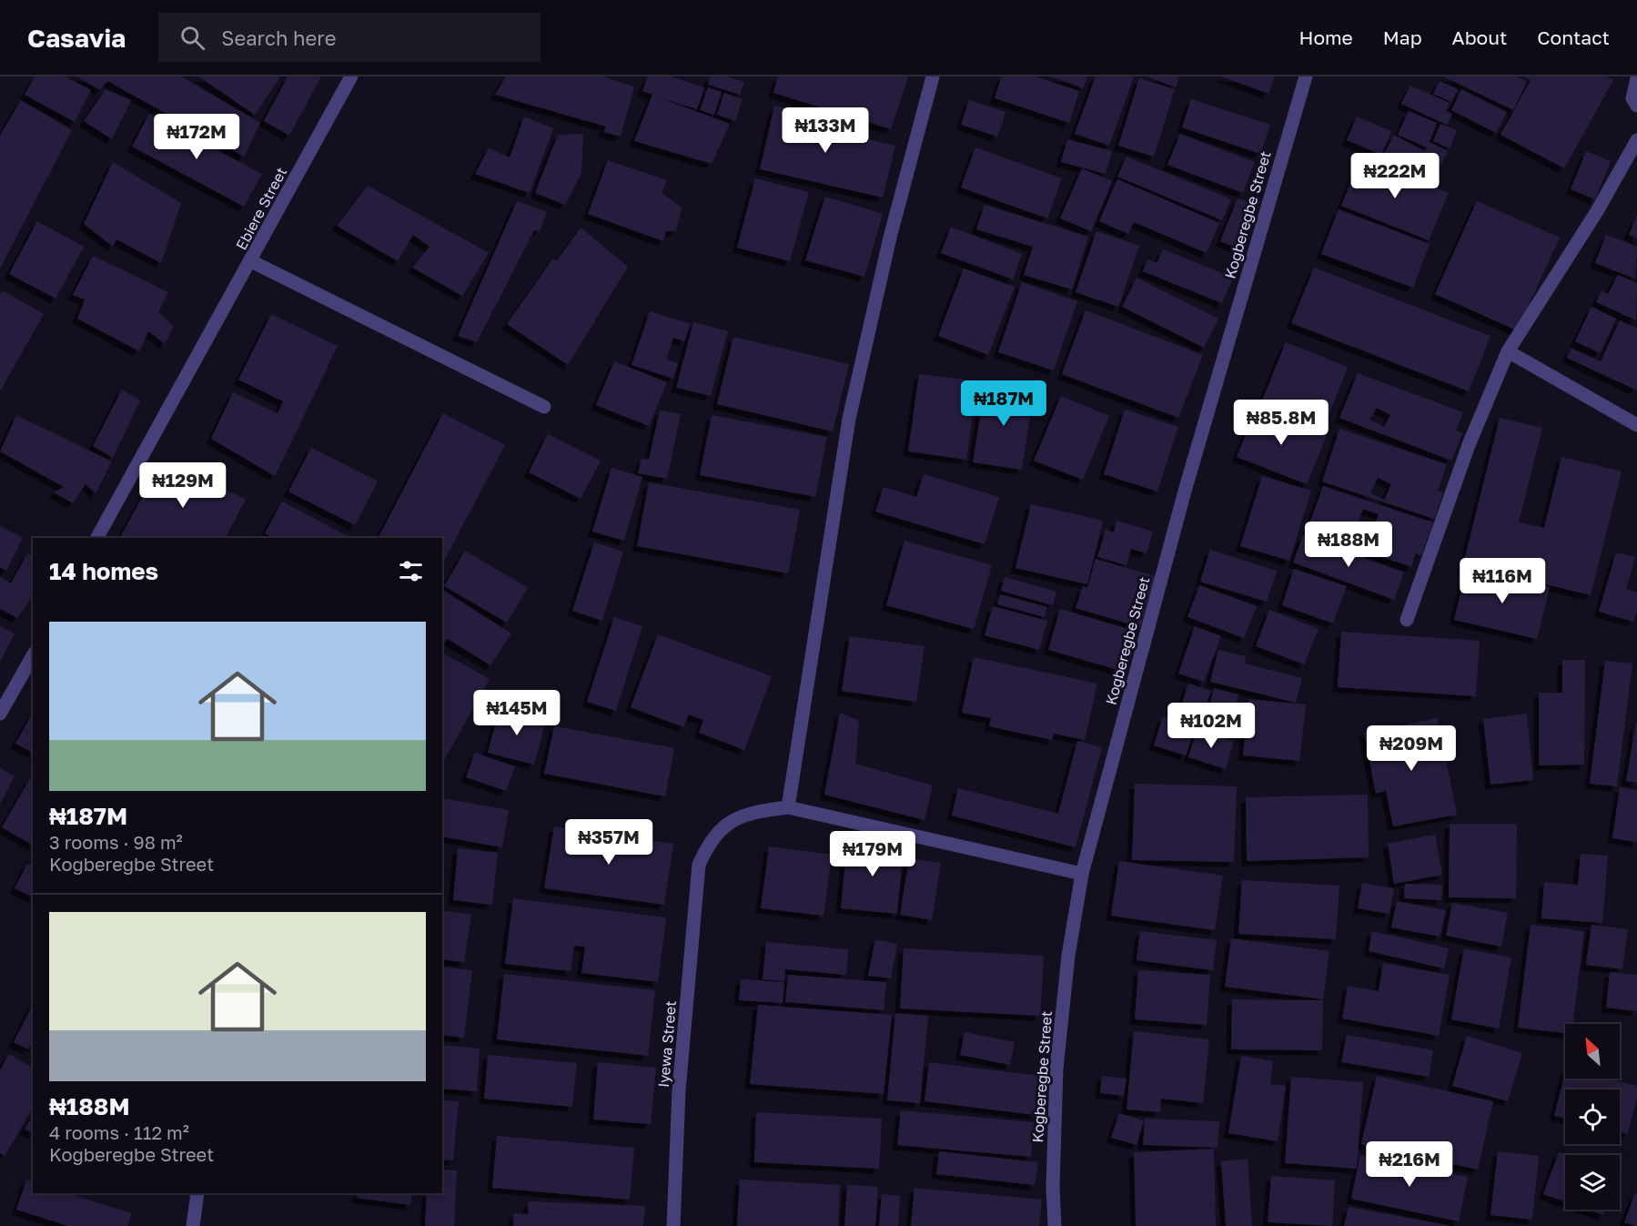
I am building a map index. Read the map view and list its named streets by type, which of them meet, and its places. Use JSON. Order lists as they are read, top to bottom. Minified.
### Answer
{"streets":{"street":["Ebiere Street","Kogberegbe Street","Iyewa Street"]},"north":"top left","page":{"header":"Casavia","search":"Search here","nav":["Home","Map","About","Contact"],"price":["₦133M","₦172M","₦222M","₦187M","₦85.8M","₦129M","₦188M","₦116M","₦145M","₦102M","₦209M","₦357M","₦179M","₦216M"],"heading":"14 homes","list":[{"name":"₦187M","note":"3 rooms · 98 m² · Kogberegbe Street"},{"name":"₦188M","note":"4 rooms · 112 m² · Kogberegbe Street"}]}}
